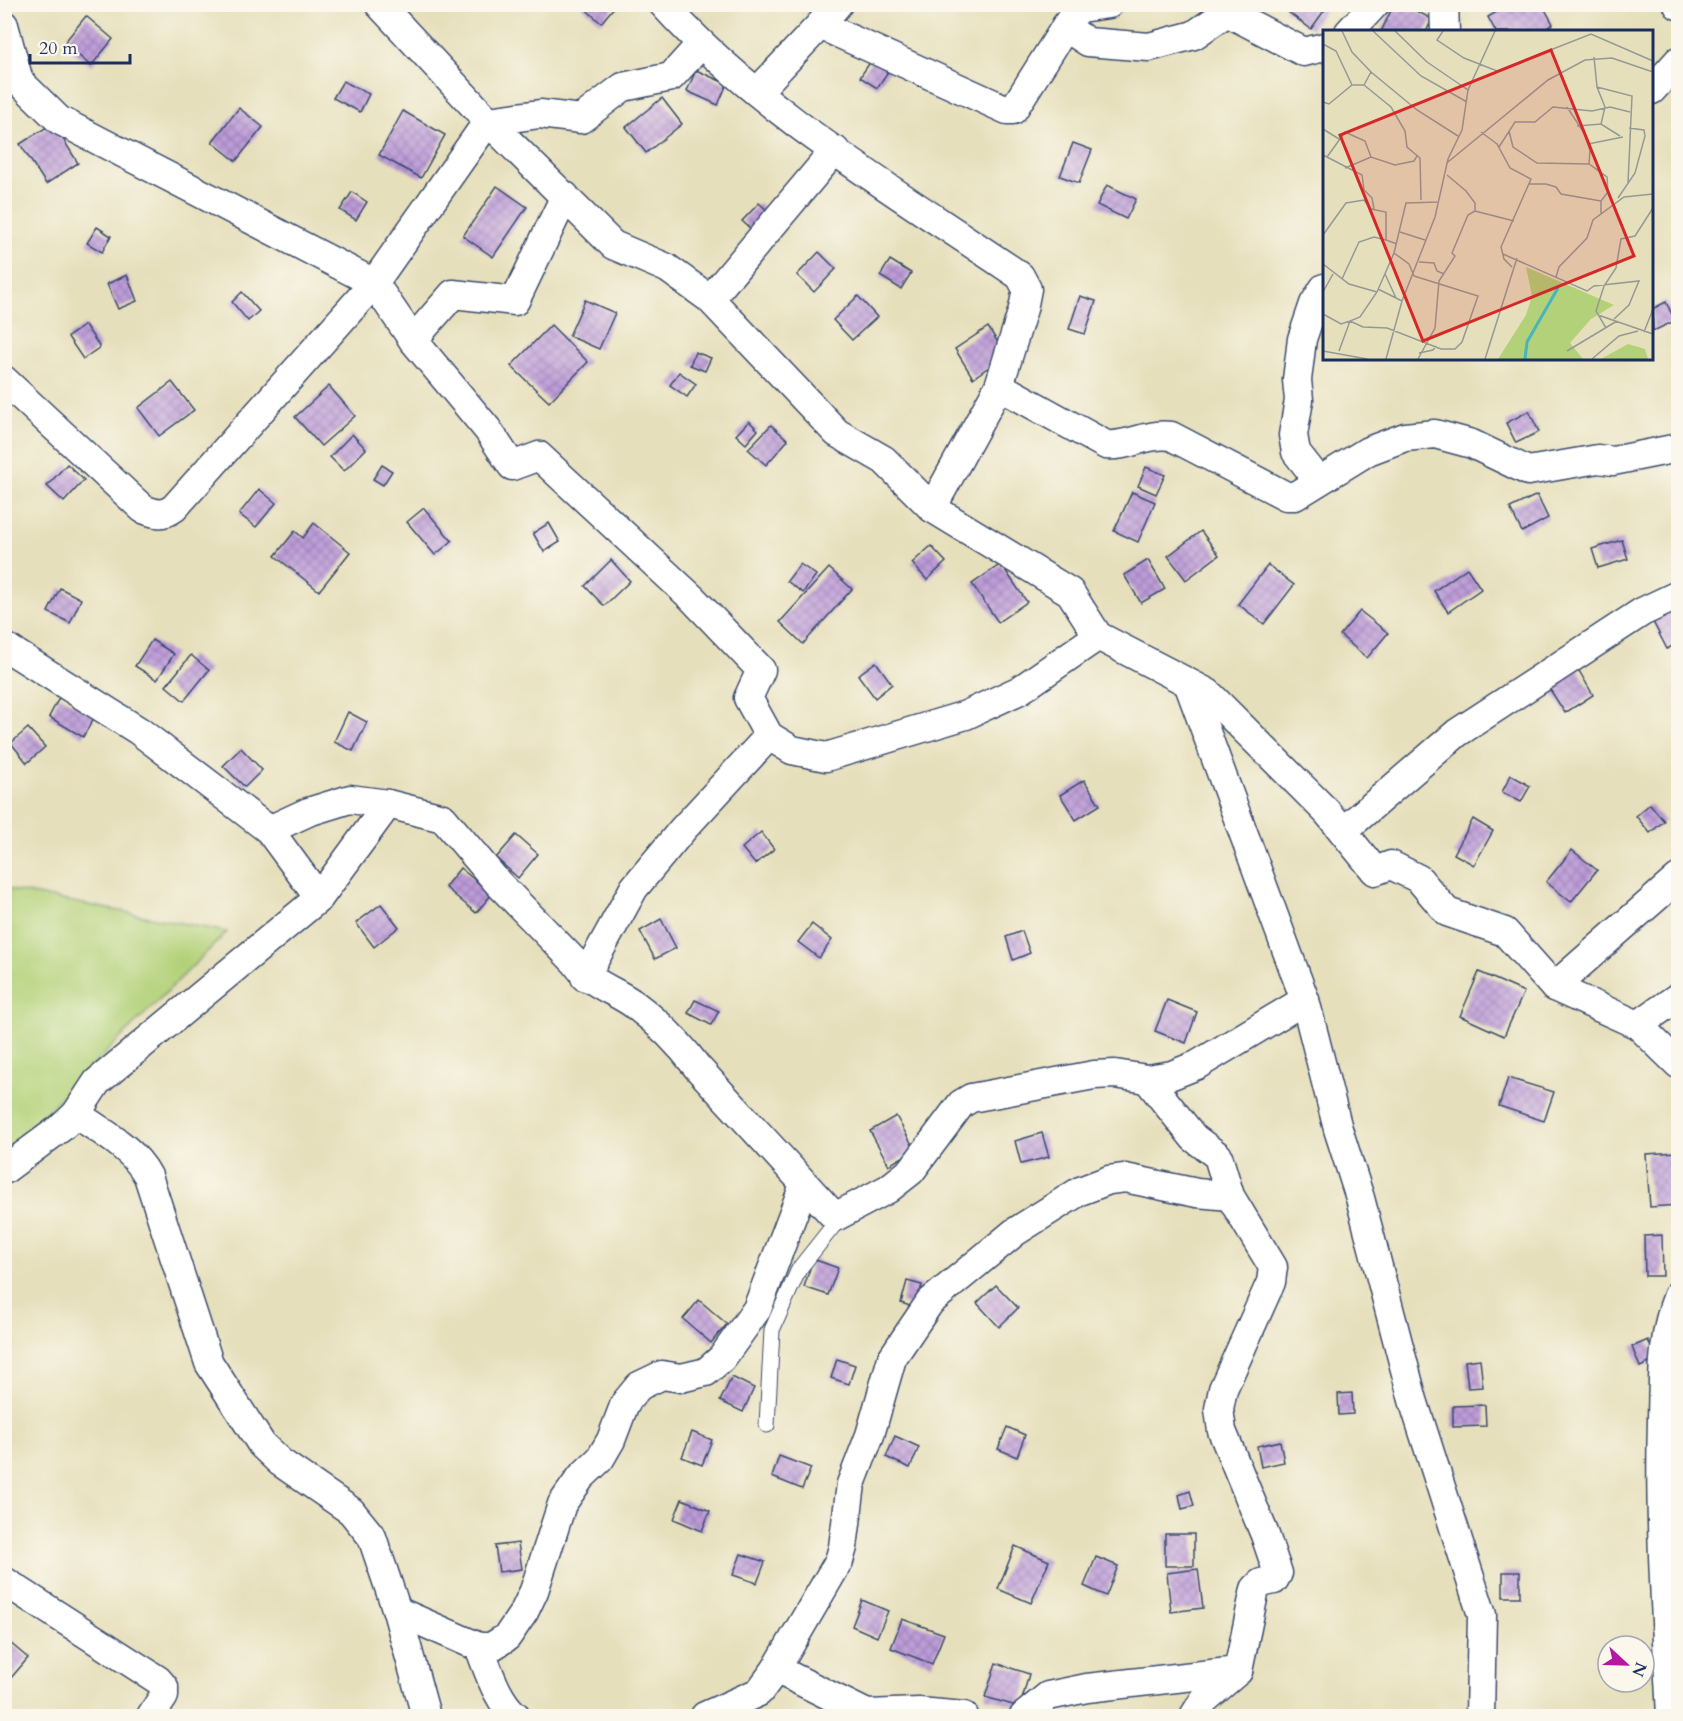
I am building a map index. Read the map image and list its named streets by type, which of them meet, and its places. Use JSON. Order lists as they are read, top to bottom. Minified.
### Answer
{"scale_bar":"20 m","north":"right"}
